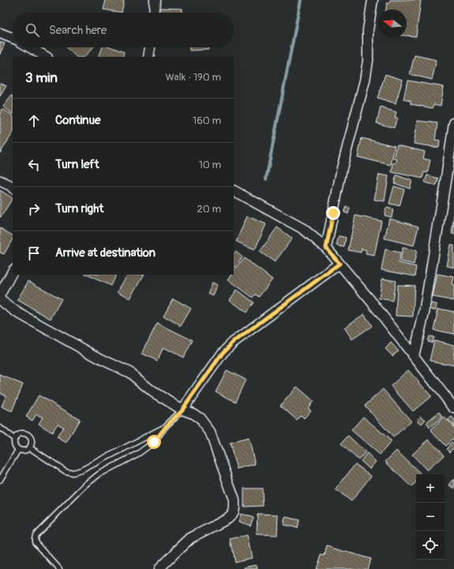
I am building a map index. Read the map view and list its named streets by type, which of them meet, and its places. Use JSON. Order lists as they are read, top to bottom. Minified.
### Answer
{"north":"left","page":{"search":"Search here","heading":["3 min","Walk · 190 m"],"list":[["Continue","160 m"],["Turn left","10 m"],["Turn right","20 m"],"Arrive at destination"],"map_buttons":["+","−"]}}
